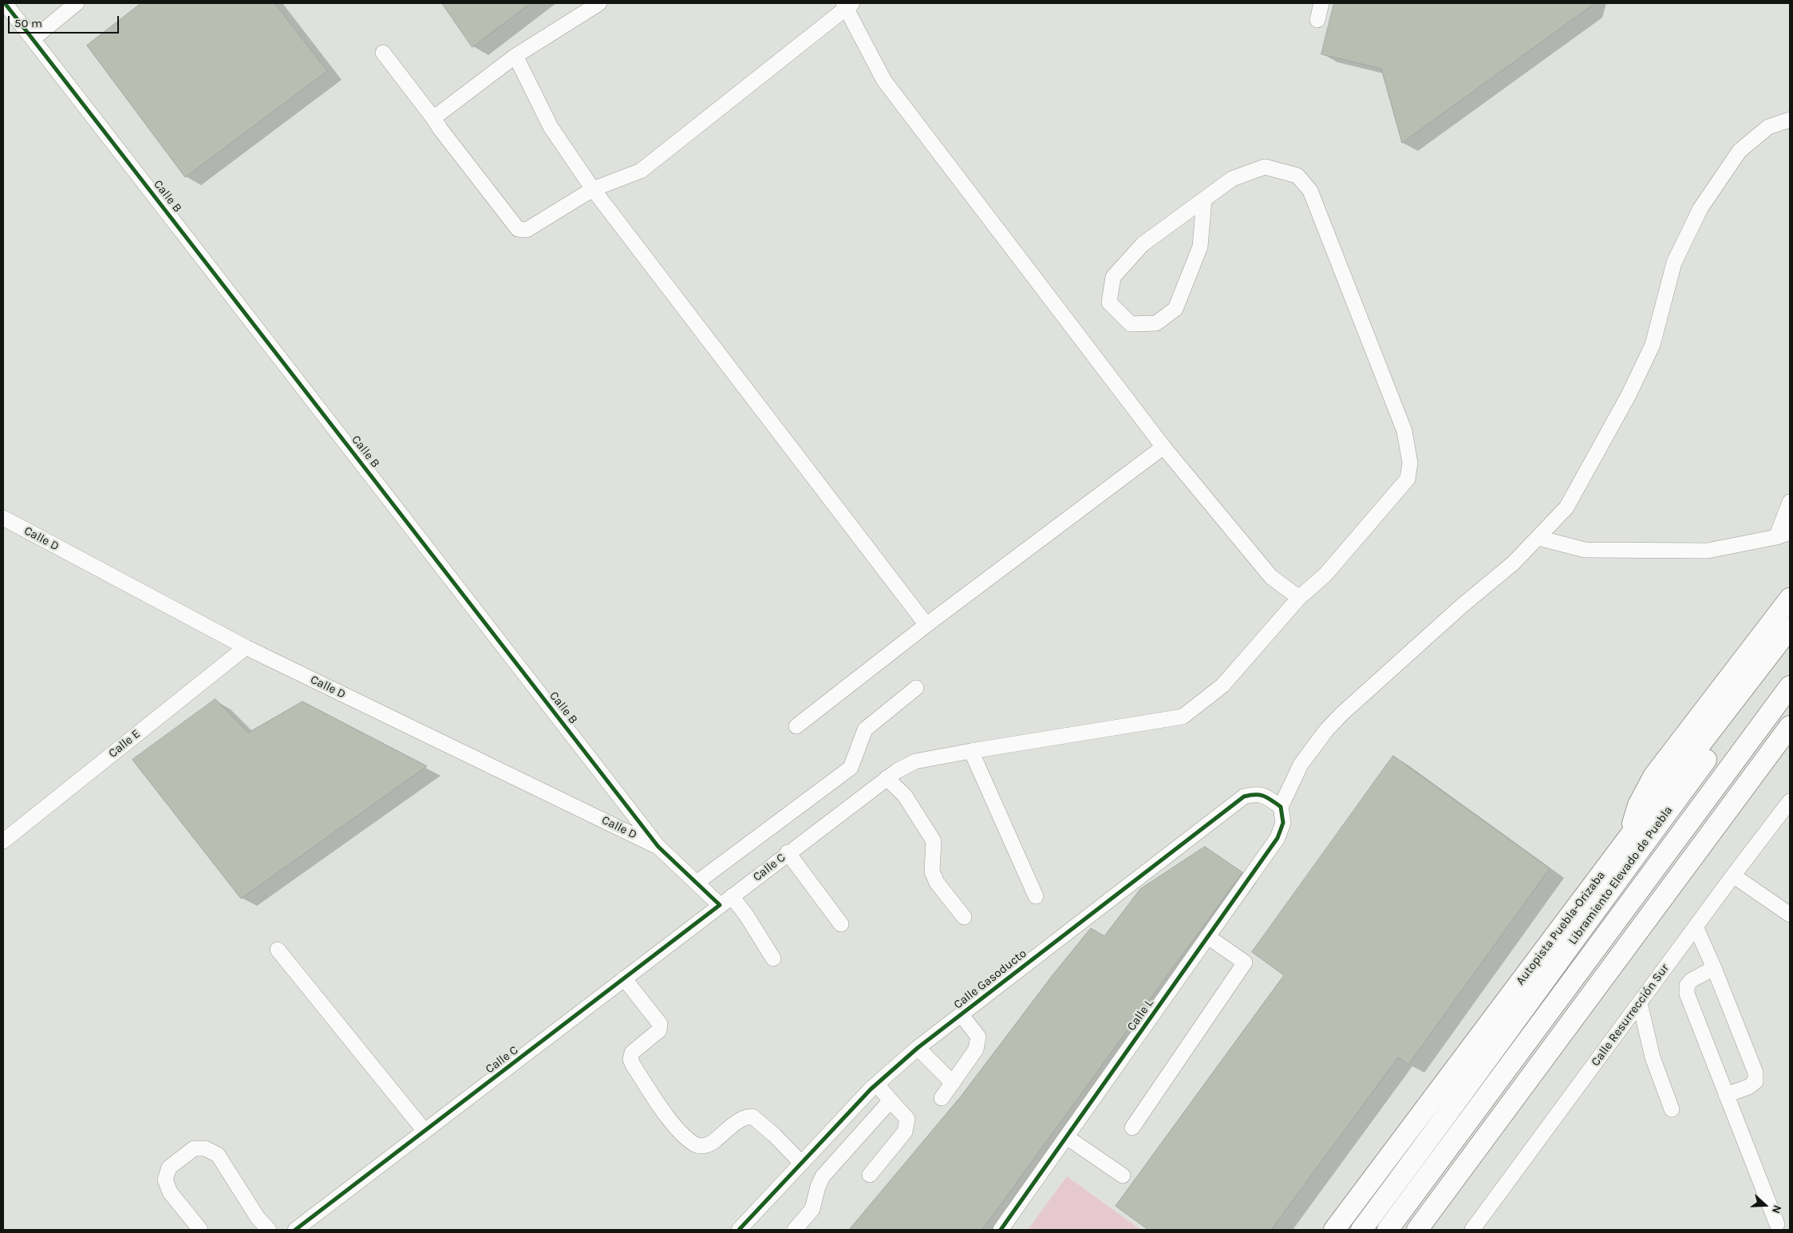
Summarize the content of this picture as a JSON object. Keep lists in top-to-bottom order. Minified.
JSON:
{"streets":{"highway":["Libramiento Elevado de Puebla","Autopista Puebla-Orizaba"],"street":["Calle B","Calle D","Calle E","Calle C","Calle Gasoducto","Calle L","Calle Resurrección Sur"]},"crossings":[["Calle B","Calle D"],["Calle B","Calle C"],["Calle D","Calle E"],["Calle Gasoducto","Calle L"]],"scale_bar":"50 m","north":"right"}
